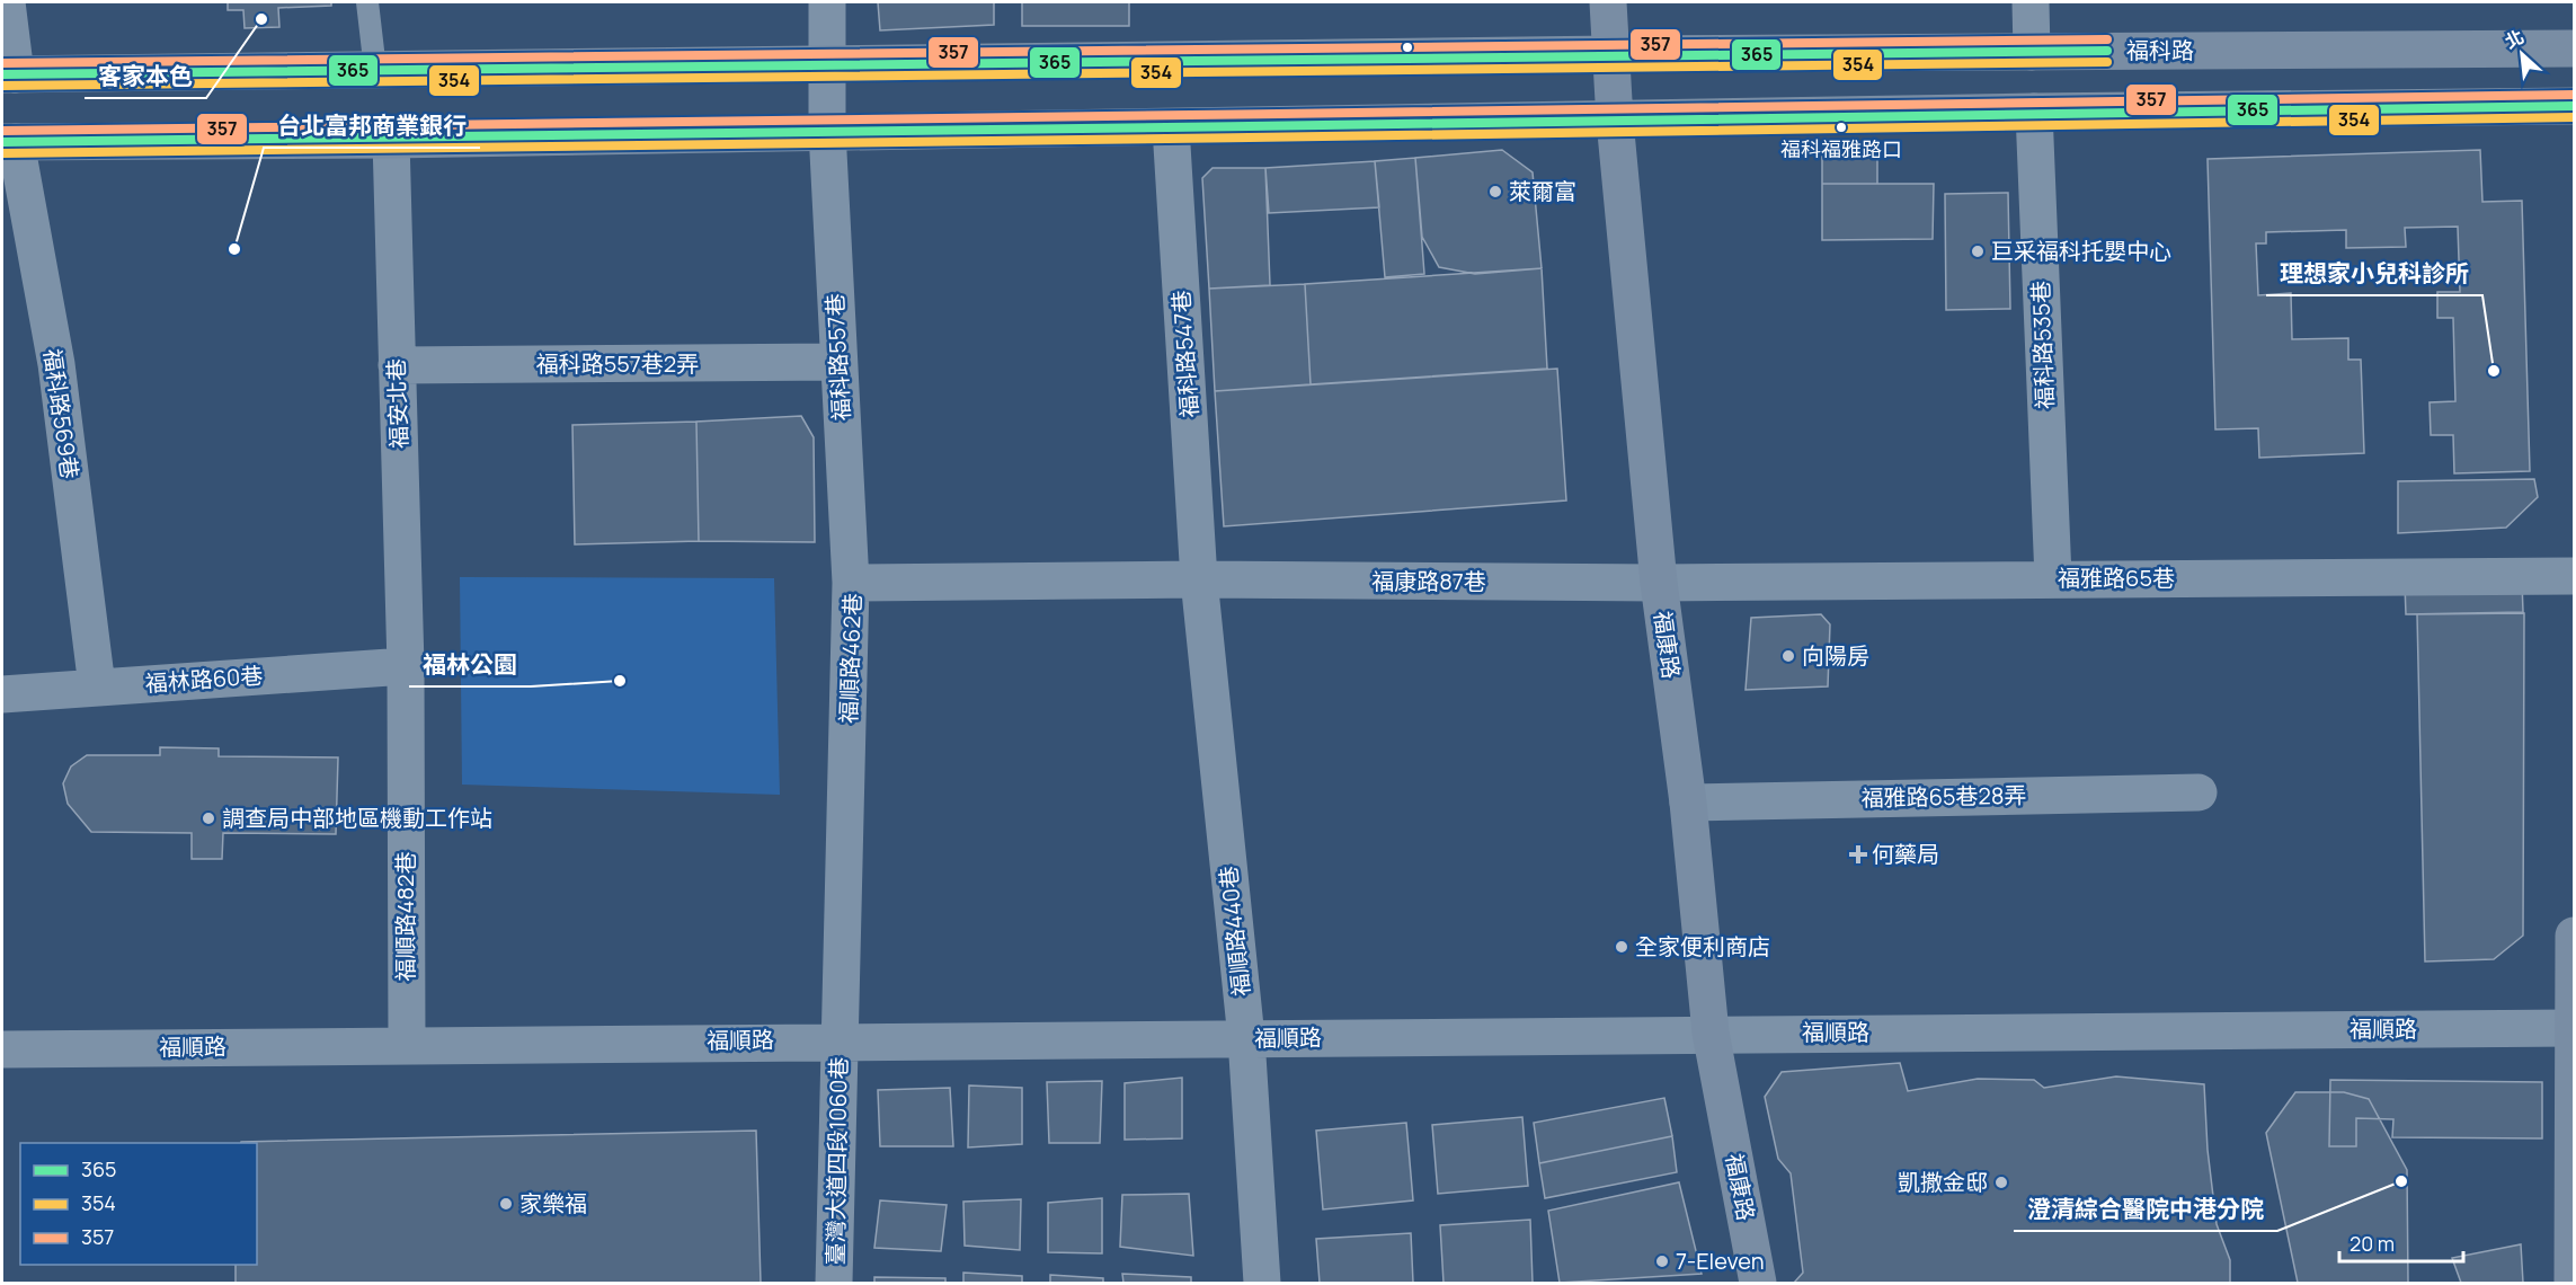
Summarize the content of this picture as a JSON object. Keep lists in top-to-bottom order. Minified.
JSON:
{"streets":{"street":["福科路","福科路535巷","福科路547巷","福科路557巷","福科路557巷2弄","福安北巷","福科路569巷","福雅路65巷","福康路87巷","福康路","福順路462巷","福林路60巷","福雅路65巷28弄","福順路482巷","福順路440巷","福順路","臺灣大道四段1060巷"]},"crossings":[["福科路","福科路557巷"],["福科路","福康路"],["福科路535巷","福雅路65巷"],["福科路547巷","福康路87巷"],["福科路547巷","福順路462巷"],["福科路547巷","福順路440巷"],["福科路557巷","福科路557巷2弄"],["福科路557巷","福順路462巷"],["福科路557巷2弄","福安北巷"],["福安北巷","福林路60巷"],["福安北巷","福順路482巷"],["福科路569巷","福林路60巷"],["福雅路65巷","福康路87巷"],["福雅路65巷","福康路"],["福康路87巷","福康路"],["福康路87巷","福順路462巷"],["福康路87巷","福順路440巷"],["福康路","福雅路65巷28弄"],["福康路","福順路"],["福順路462巷","福順路440巷"],["福順路462巷","福順路"],["福順路462巷","臺灣大道四段1060巷"],["福林路60巷","福順路482巷"],["福順路482巷","福順路"],["福順路440巷","福順路"],["福順路","臺灣大道四段1060巷"]],"places":{"other":["客家本色","福科福雅路口","萊爾富","台北富邦商業銀行","巨采福科托嬰中心","理想家小兒科診所","向陽房","福林公園","調查局中部地區機動工作站","全家便利商店","澄清綜合醫院中港分院","凱撒金邸","家樂福","7-Eleven"],"health":["何藥局"]},"lines":["transit line 357","transit line 365","transit line 354"],"legend":["365","354","357"],"scale_bar":"20 m","north":"top left"}
